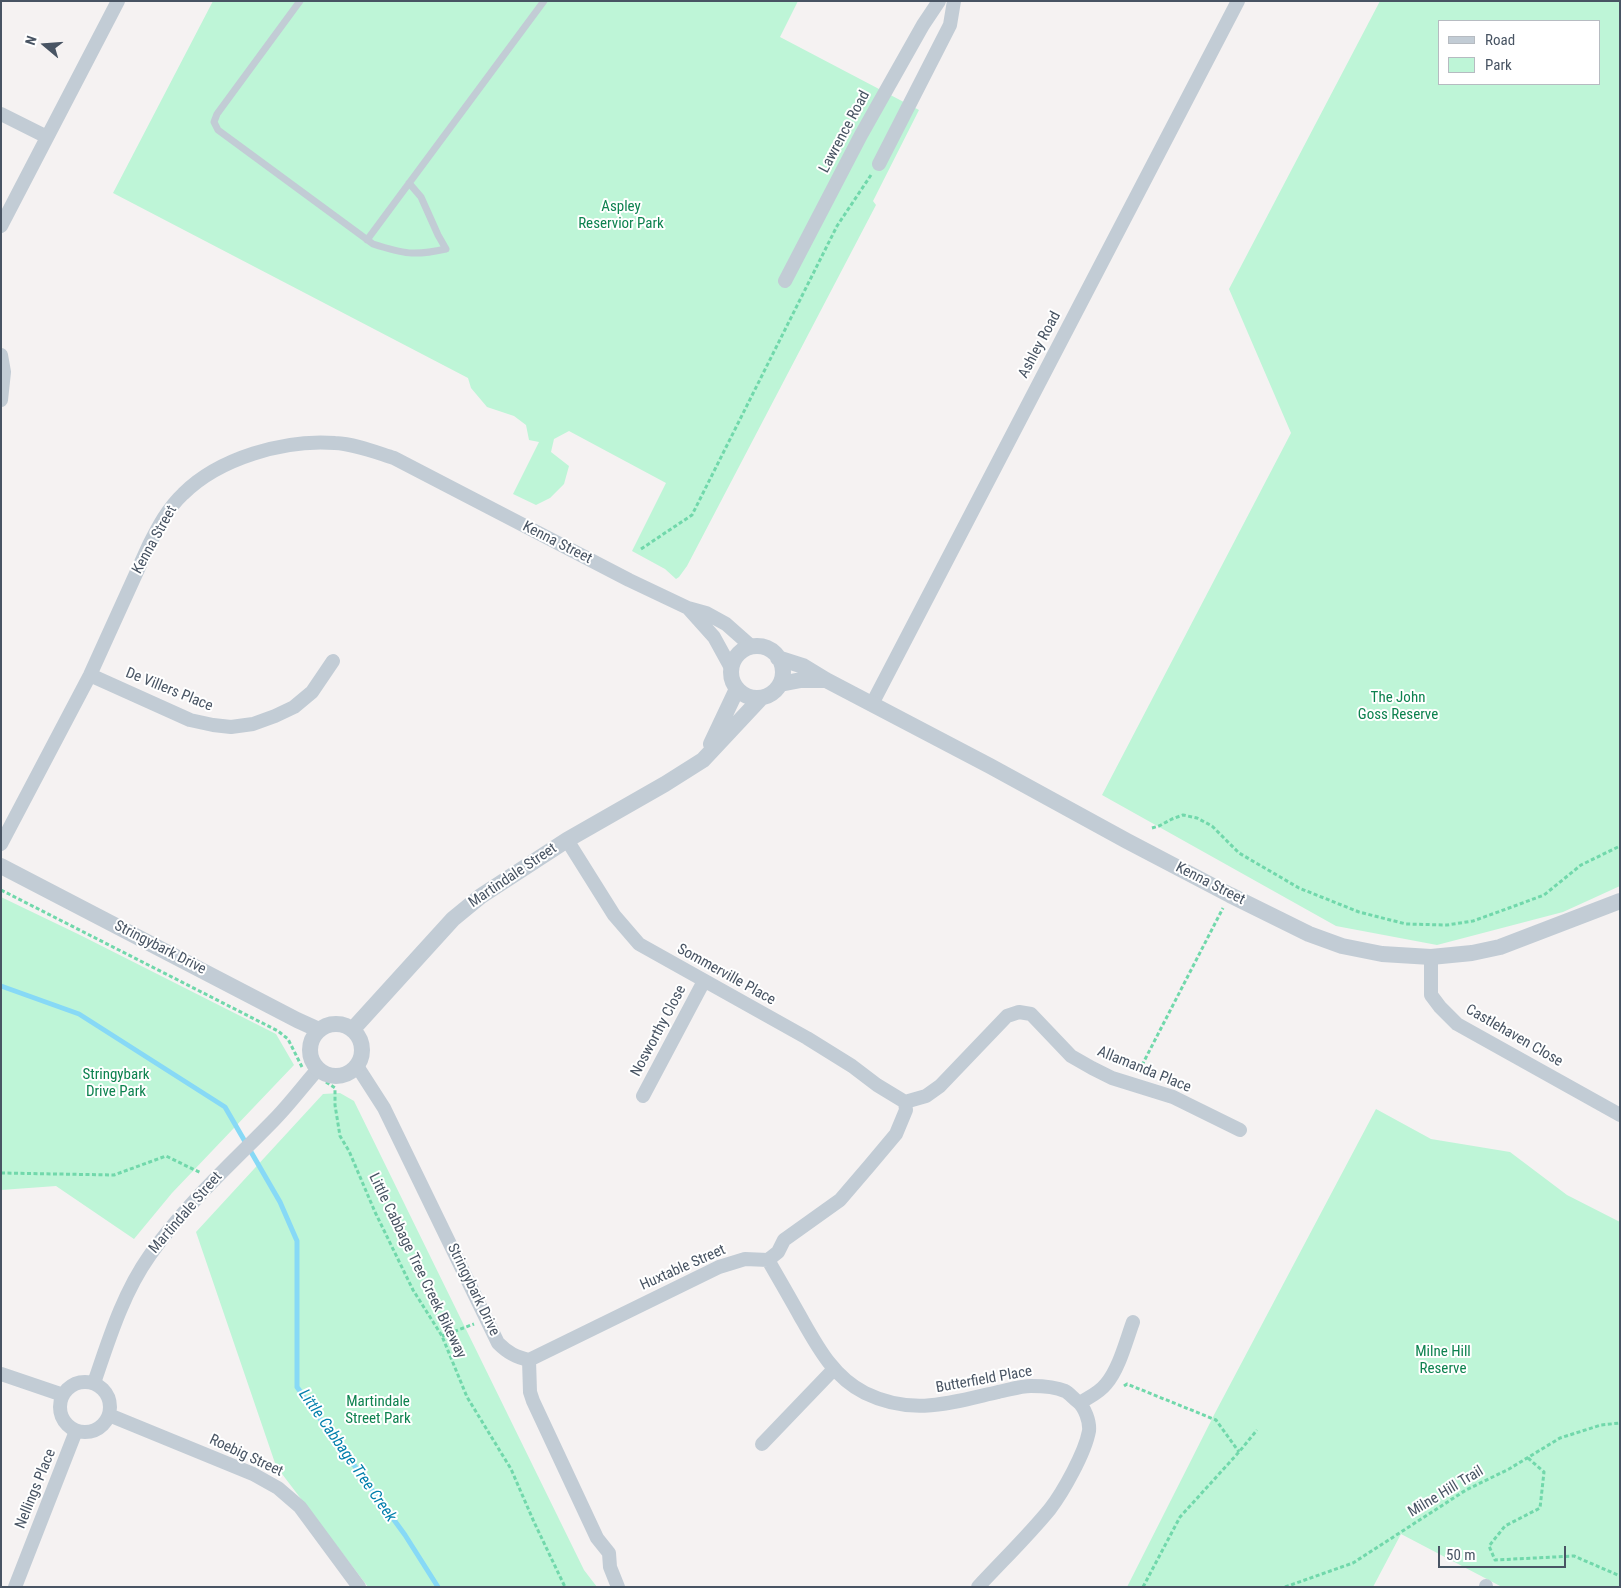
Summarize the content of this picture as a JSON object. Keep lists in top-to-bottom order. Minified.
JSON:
{"streets":{"street":["Lawrence Road","Ashley Road","Kenna Street","De Villers Place","Martindale Street","Stringybark Drive","Sommerville Place","Nosworthy Close","Castlehaven Close","Allamanda Place","Huxtable Street","Butterfield Place","Roebig Street","Nellings Place"],"path":["Little Cabbage Tree Creek Bikeway","Milne Hill Trail"]},"crossings":[["Ashley Road","Kenna Street"],["Kenna Street","De Villers Place"],["Kenna Street","Martindale Street"],["Kenna Street","Castlehaven Close"],["Martindale Street","Stringybark Drive"],["Martindale Street","Sommerville Place"],["Martindale Street","Little Cabbage Tree Creek Bikeway"],["Martindale Street","Roebig Street"],["Martindale Street","Nellings Place"],["Stringybark Drive","Little Cabbage Tree Creek Bikeway"],["Stringybark Drive","Huxtable Street"],["Sommerville Place","Nosworthy Close"],["Sommerville Place","Allamanda Place"],["Huxtable Street","Butterfield Place"],["Roebig Street","Nellings Place"]],"water":["Little Cabbage Tree Creek"],"parks":["Aspley Reservior Park","The John Goss Reserve","Stringybark Drive Park","Milne Hill Reserve","Martindale Street Park"],"legend":["Road","Park"],"scale_bar":"50 m","north":"left"}
